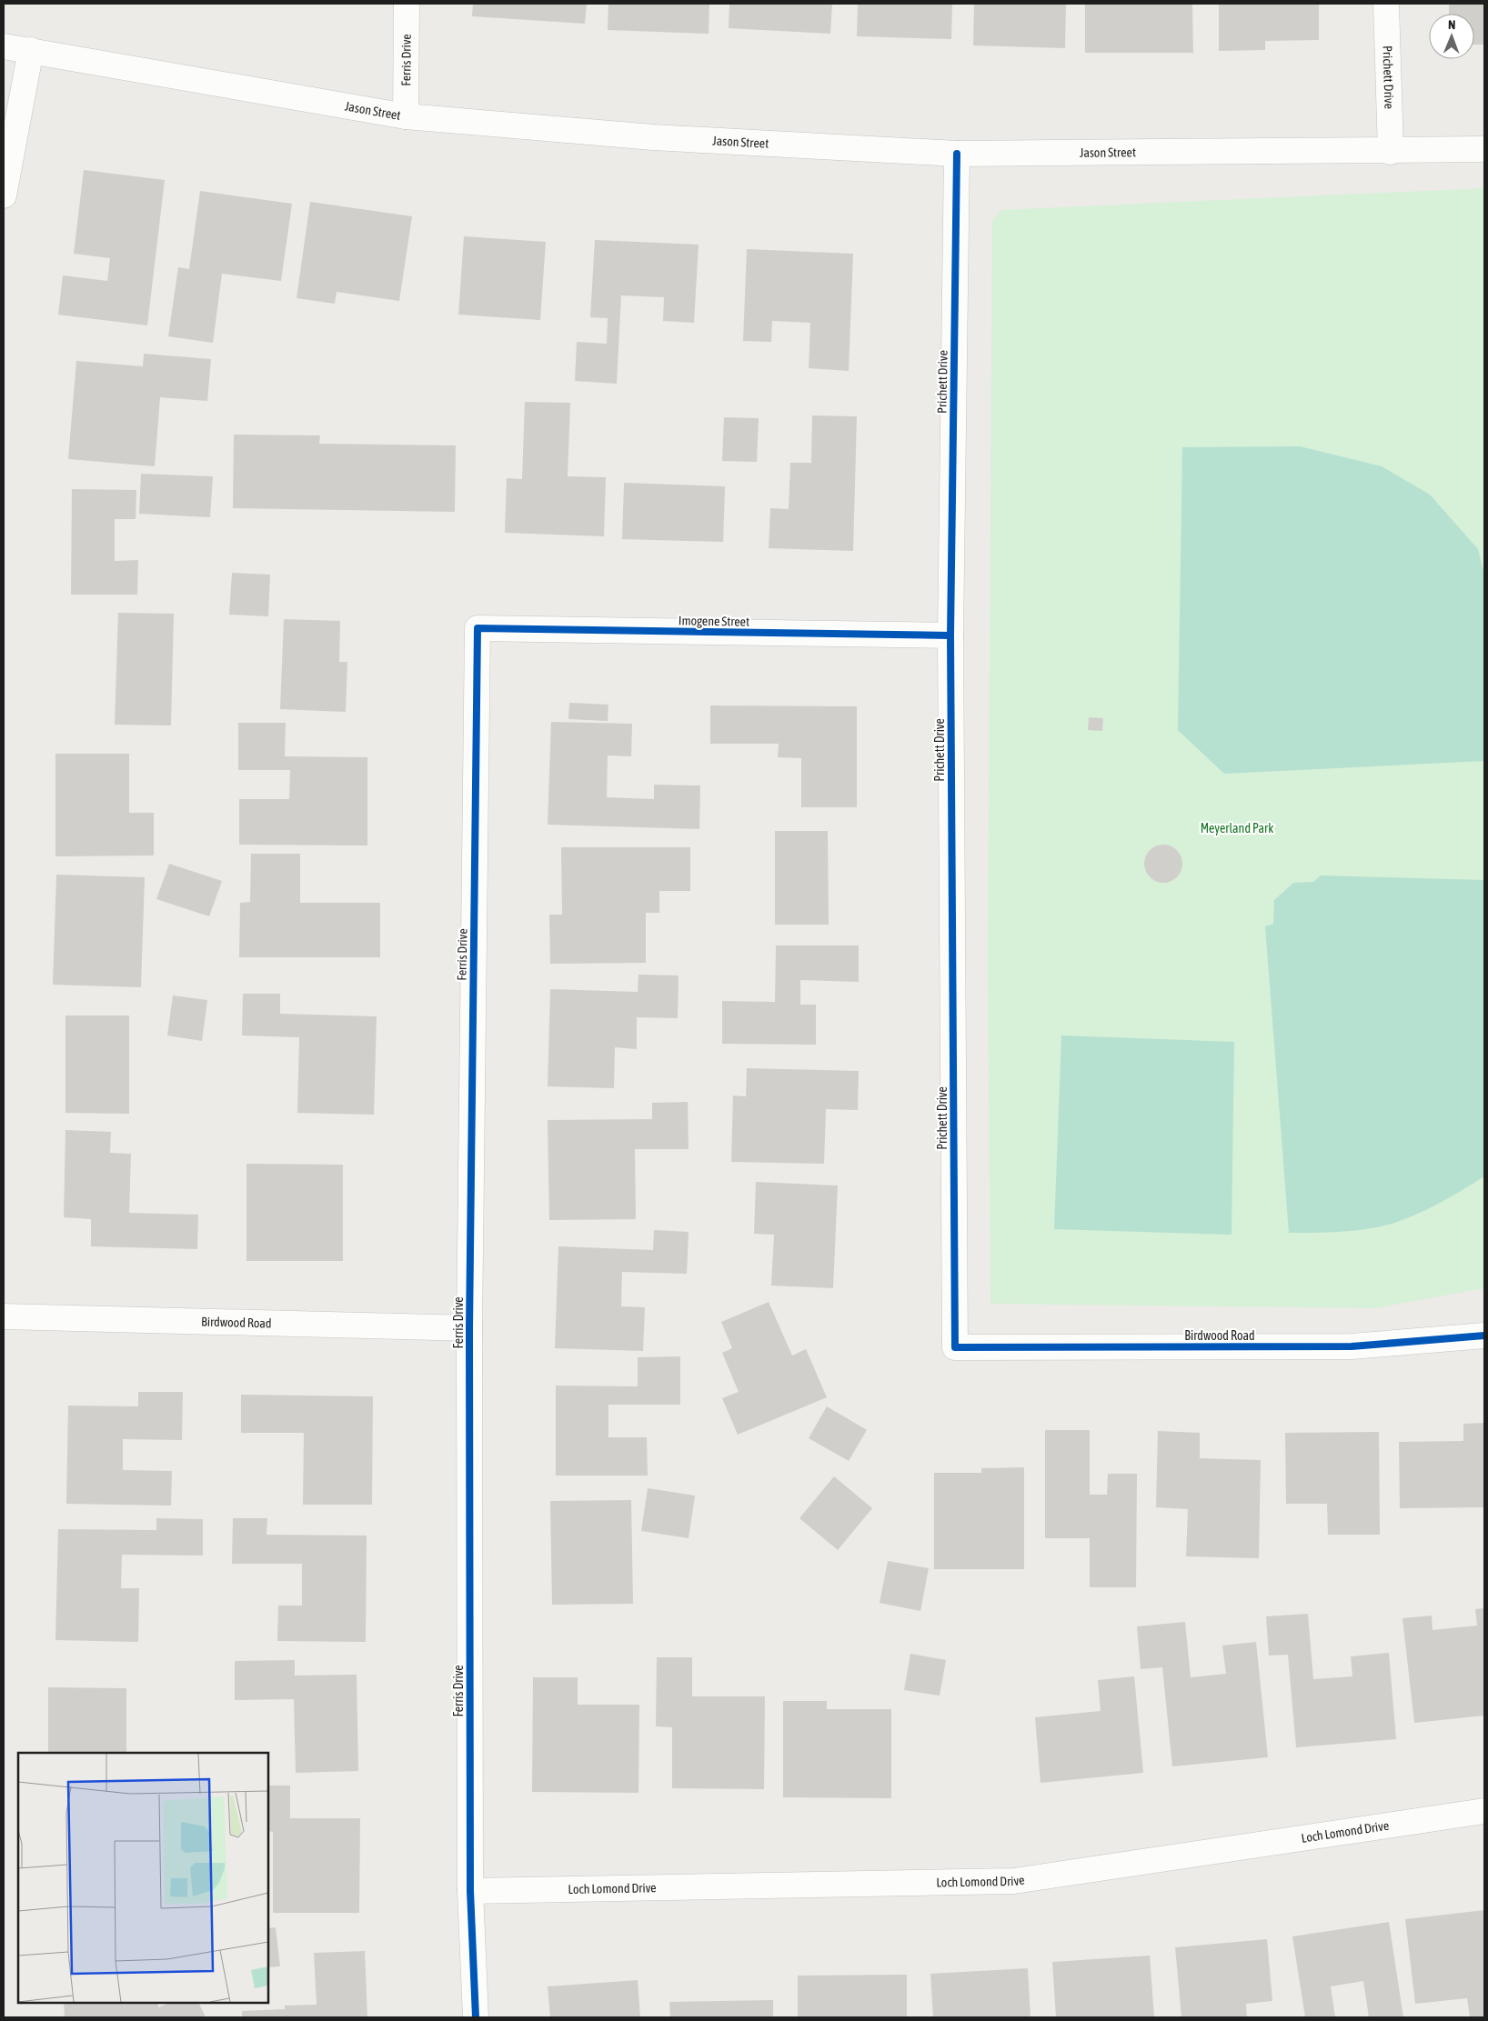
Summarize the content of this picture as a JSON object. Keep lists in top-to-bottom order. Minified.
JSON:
{"streets":{"street":["Ferris Drive","Prichett Drive","Jason Street","Imogene Street","Birdwood Road","Loch Lomond Drive"]},"crossings":[["Ferris Drive","Jason Street"],["Ferris Drive","Imogene Street"],["Ferris Drive","Birdwood Road"],["Ferris Drive","Loch Lomond Drive"],["Prichett Drive","Jason Street"],["Prichett Drive","Imogene Street"],["Prichett Drive","Birdwood Road"]],"parks":["Meyerland Park"],"north":"top"}
